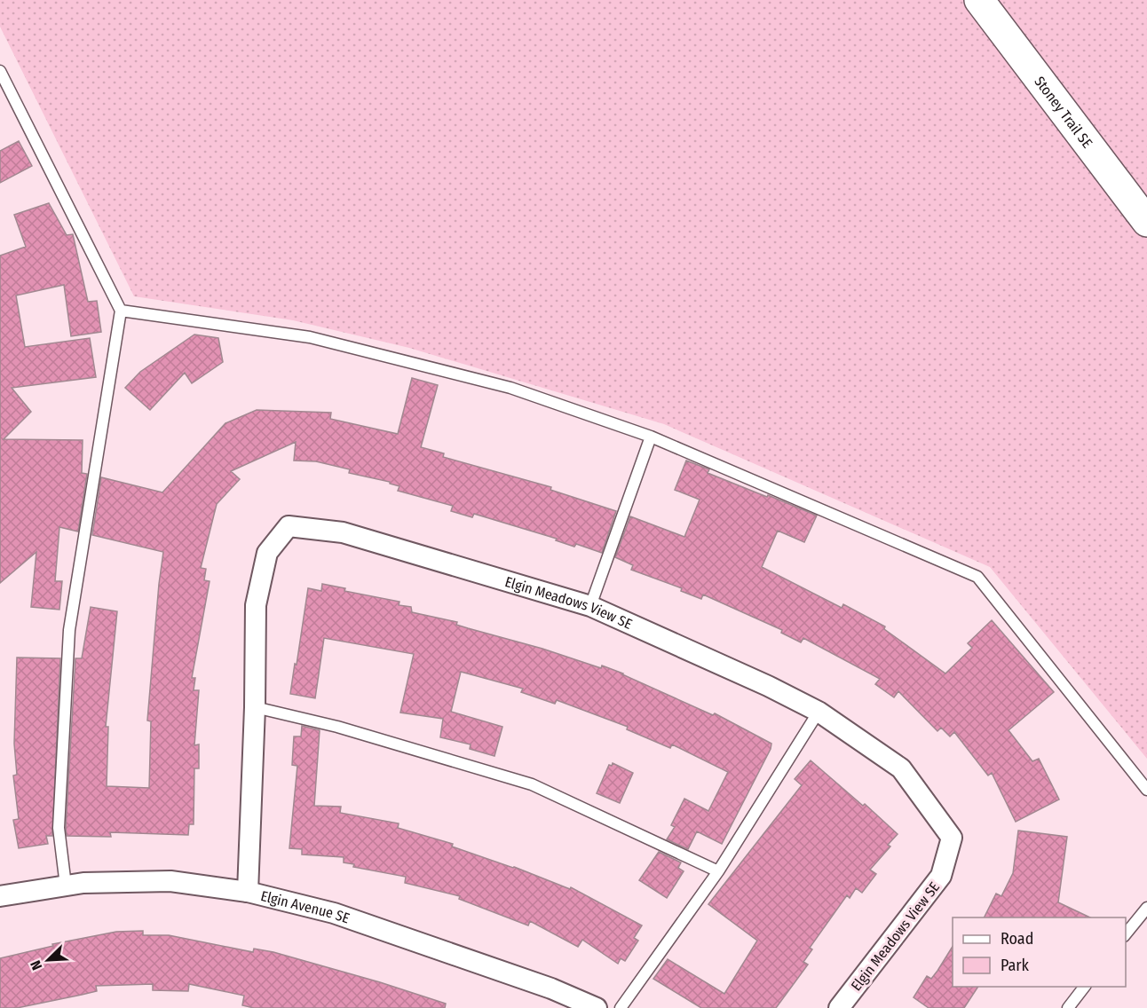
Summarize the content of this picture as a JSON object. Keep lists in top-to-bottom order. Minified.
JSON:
{"streets":{"highway":["Stoney Trail SE"],"street":["Elgin Meadows View SE","Elgin Avenue SE"]},"crossings":[["Elgin Meadows View SE","Elgin Avenue SE"]],"legend":["Road","Park"],"north":"bottom left"}
